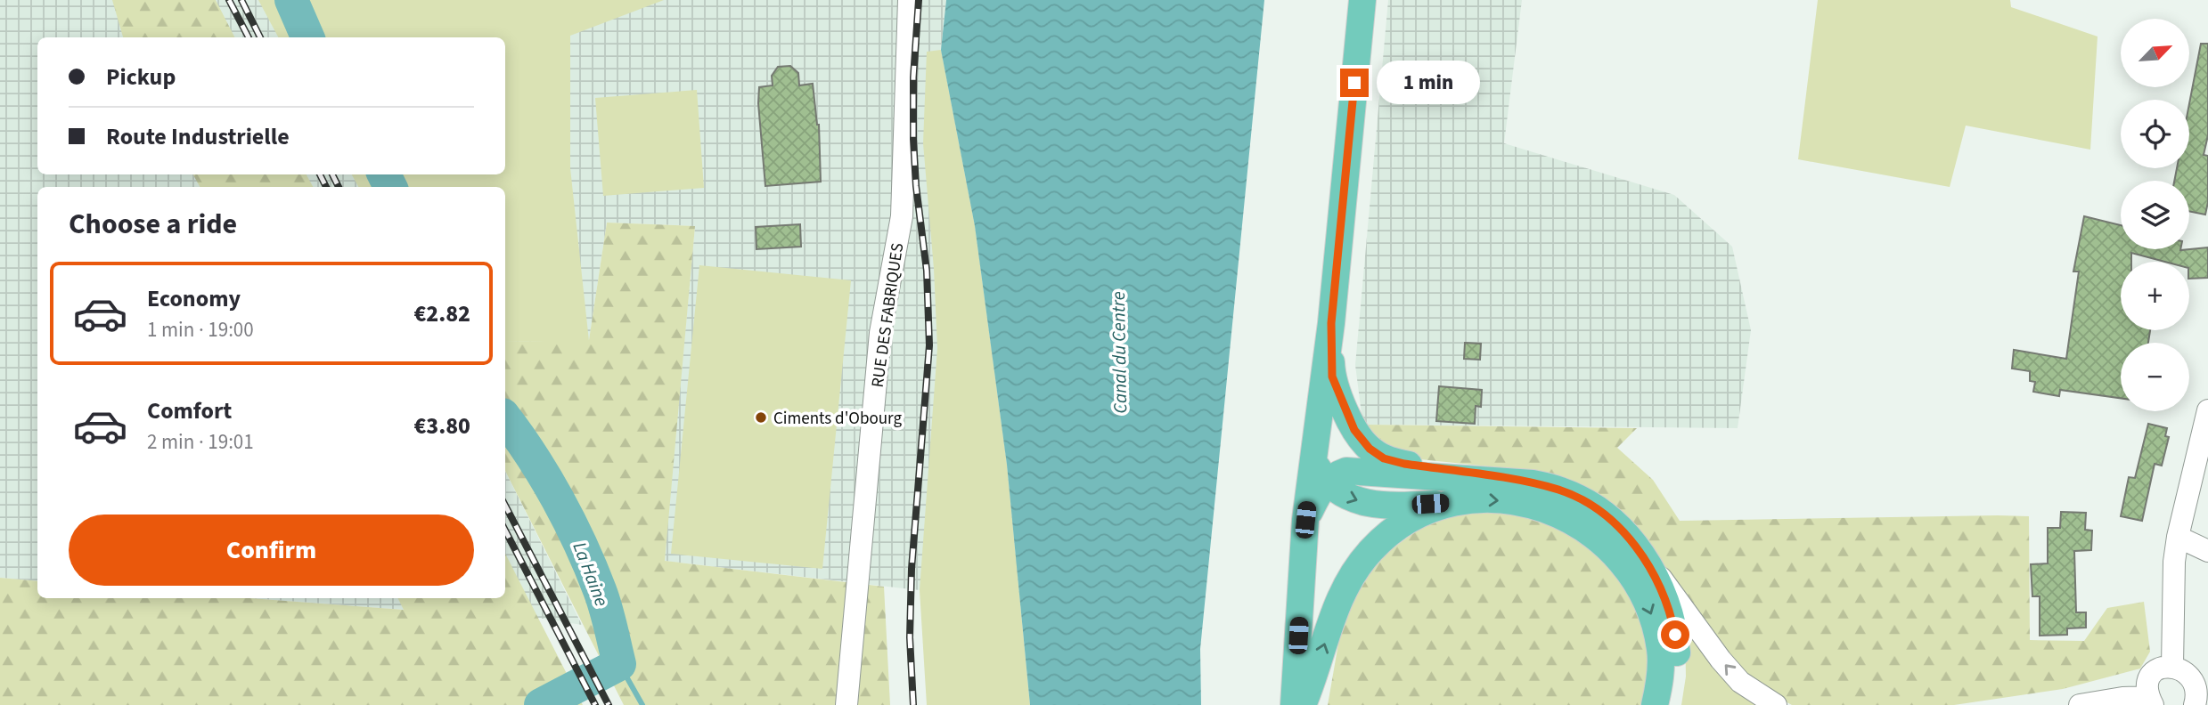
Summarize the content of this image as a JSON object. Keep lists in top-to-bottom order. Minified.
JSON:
{"streets":{"street":["RUE DES FABRIQUES"]},"water":["Canal du Centre","La Haine"],"places":["Ciments d'Obourg"],"north":"top right","page":{"map_buttons":["+","−"],"banner":["Pickup","Route Industrielle"],"bubble":"1 min","heading":"Choose a ride","list":[{"name":"Economy","note":"1 min · 19:00","value":"€2.82"},{"name":"Comfort","note":"2 min · 19:01","value":"€3.80"}],"buttons":"Confirm"}}
